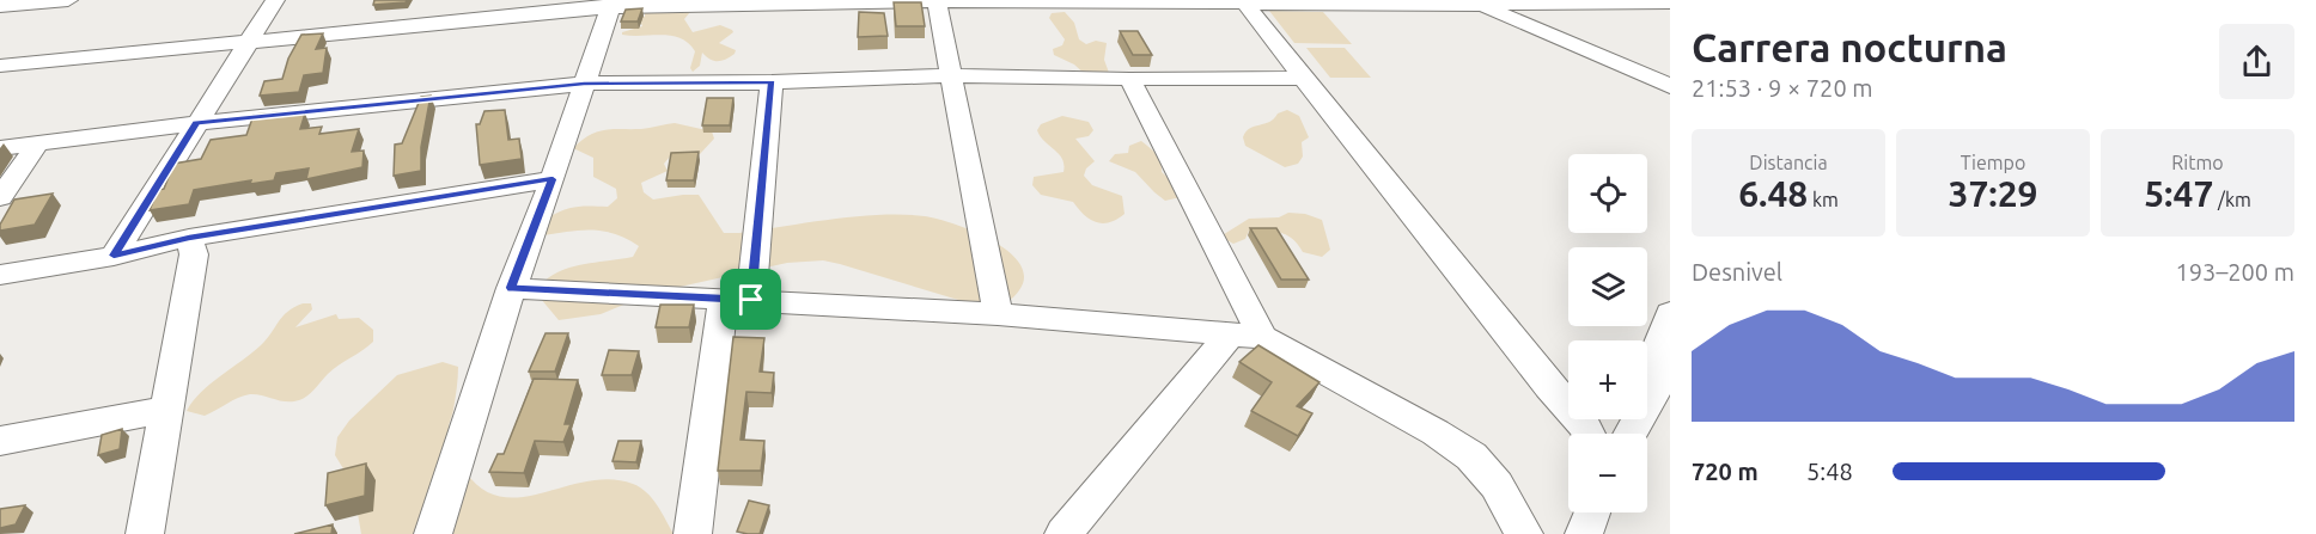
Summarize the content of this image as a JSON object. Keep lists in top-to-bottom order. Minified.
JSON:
{"page":{"heading":["Carrera nocturna","21:53 · 9 × 720 m"],"stats":[["Distancia","6.48 km"],["Tiempo","37:29"],["Ritmo","5:47 /km"]],"map_buttons":["+","−"],"chart":["Desnivel","193–200 m"],"list":[{"name":"720 m","note":"5:48"}]}}
